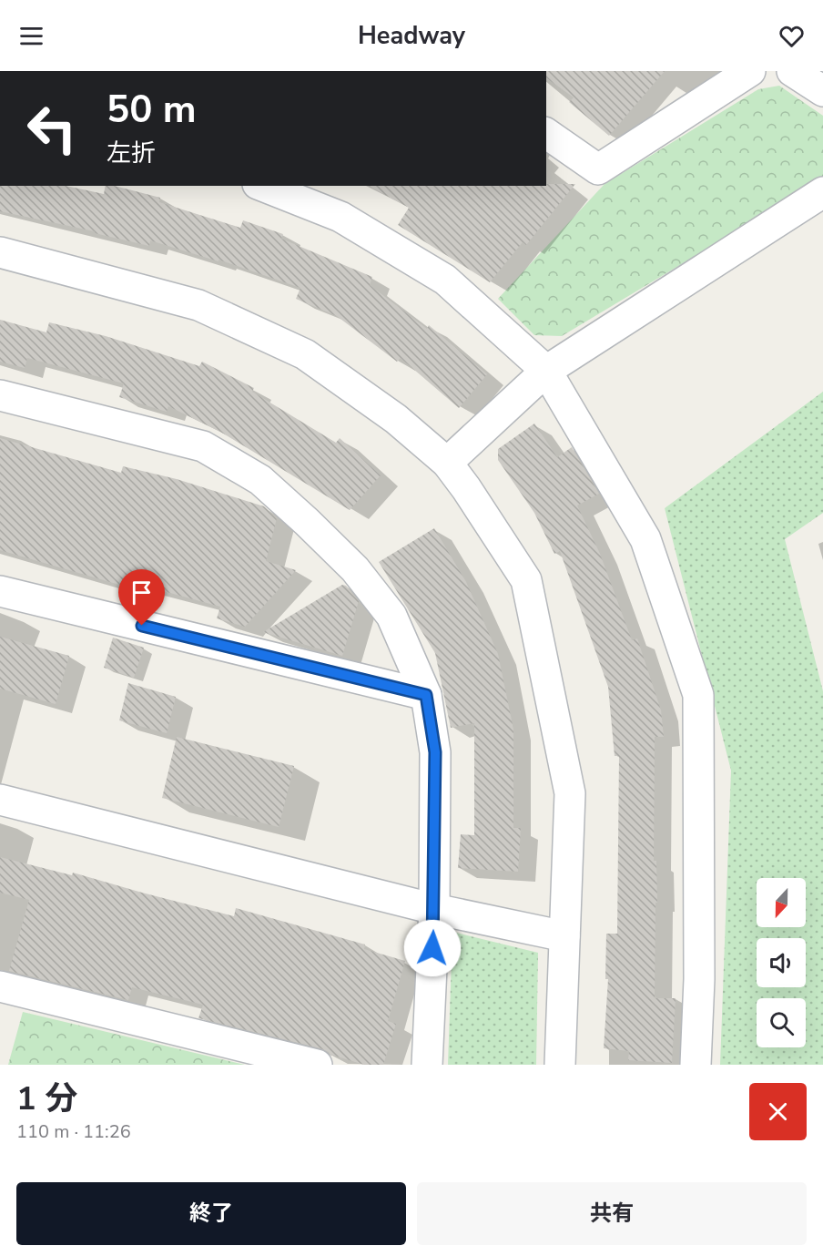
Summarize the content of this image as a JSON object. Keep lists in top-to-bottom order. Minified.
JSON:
{"north":"bottom","page":{"header":"Headway","turn":["50 m","左折"],"heading":["1 分","110 m · 11:26"],"buttons":["終了","共有"]}}
